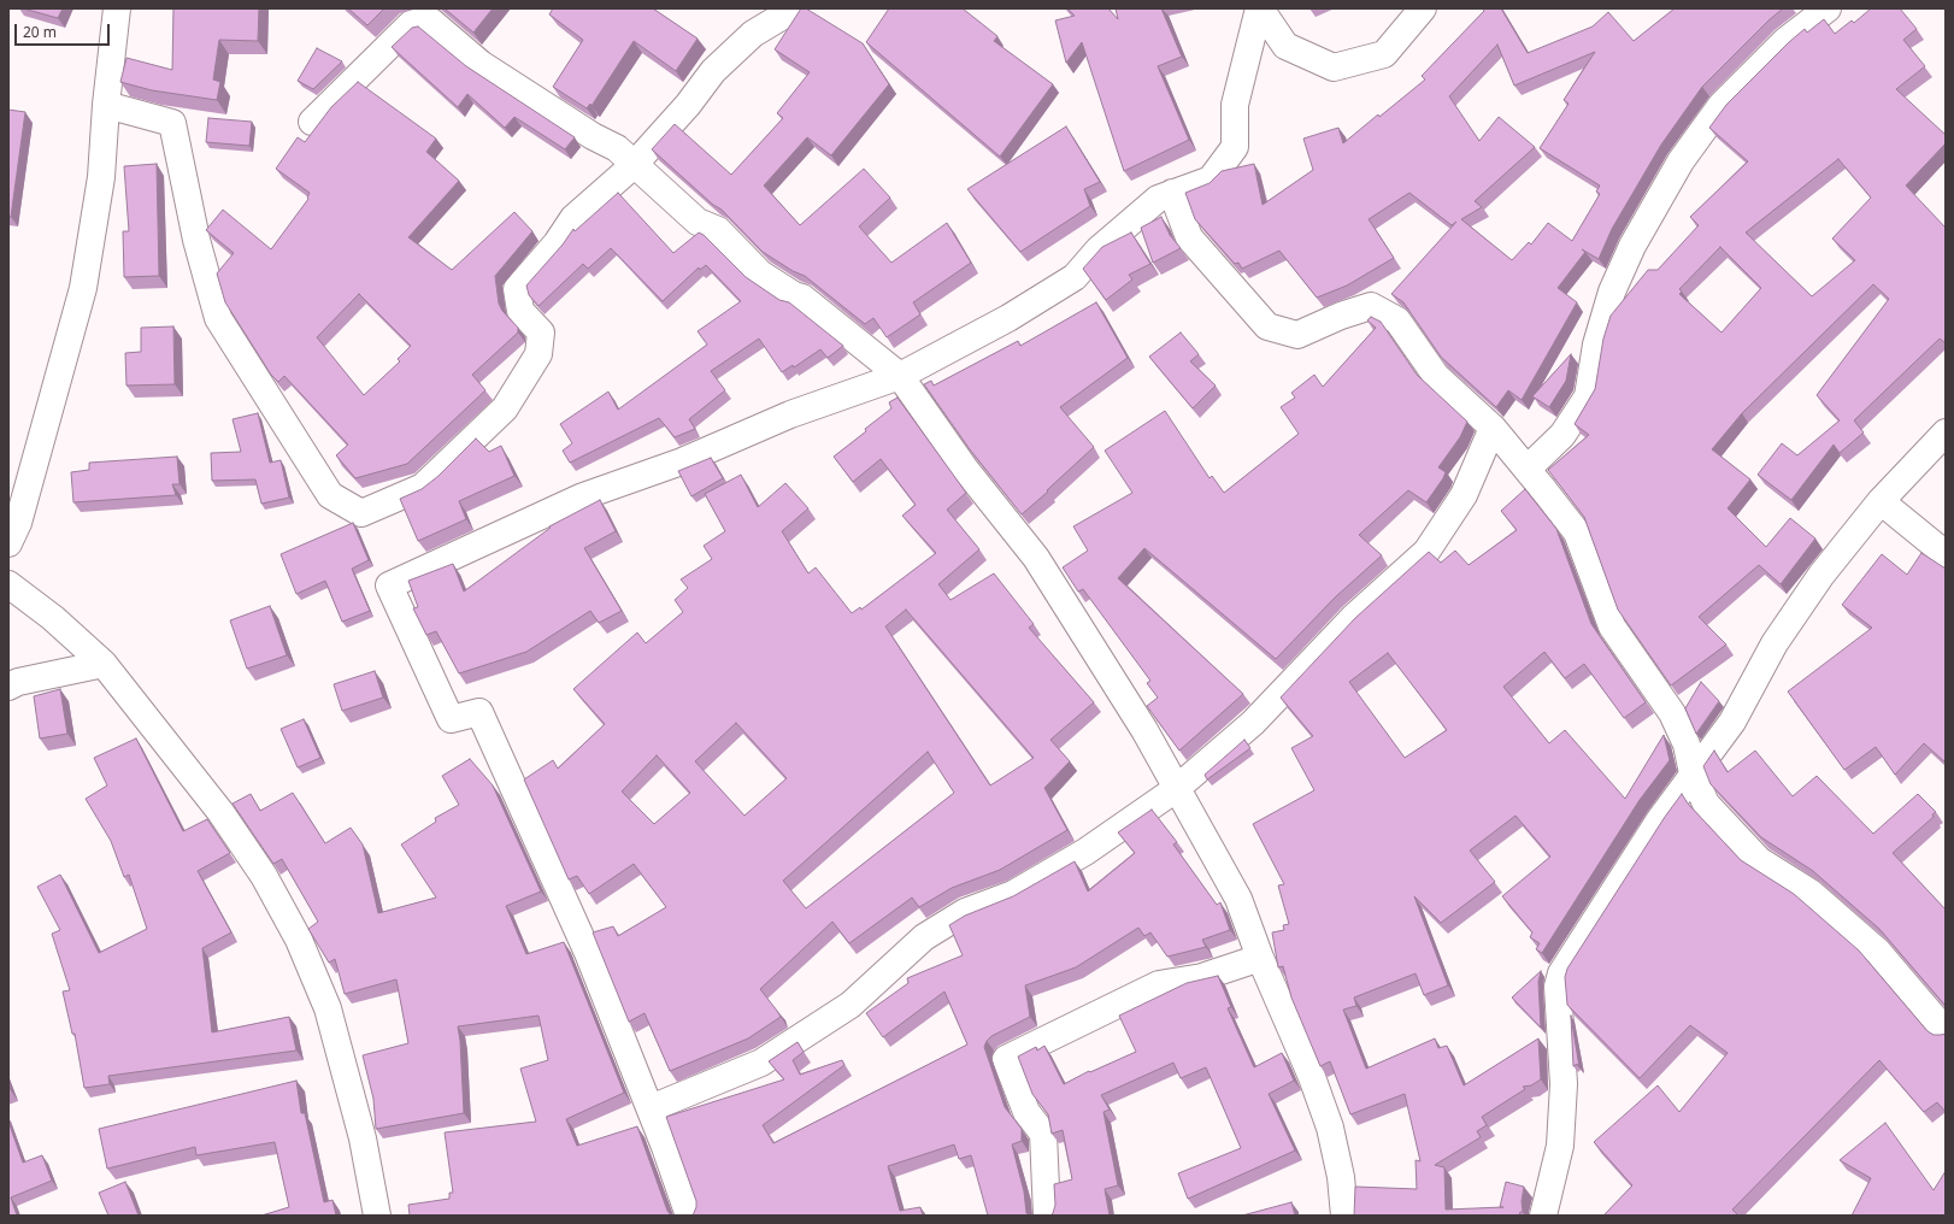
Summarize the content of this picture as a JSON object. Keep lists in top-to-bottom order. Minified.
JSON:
{"scale_bar":"20 m"}
